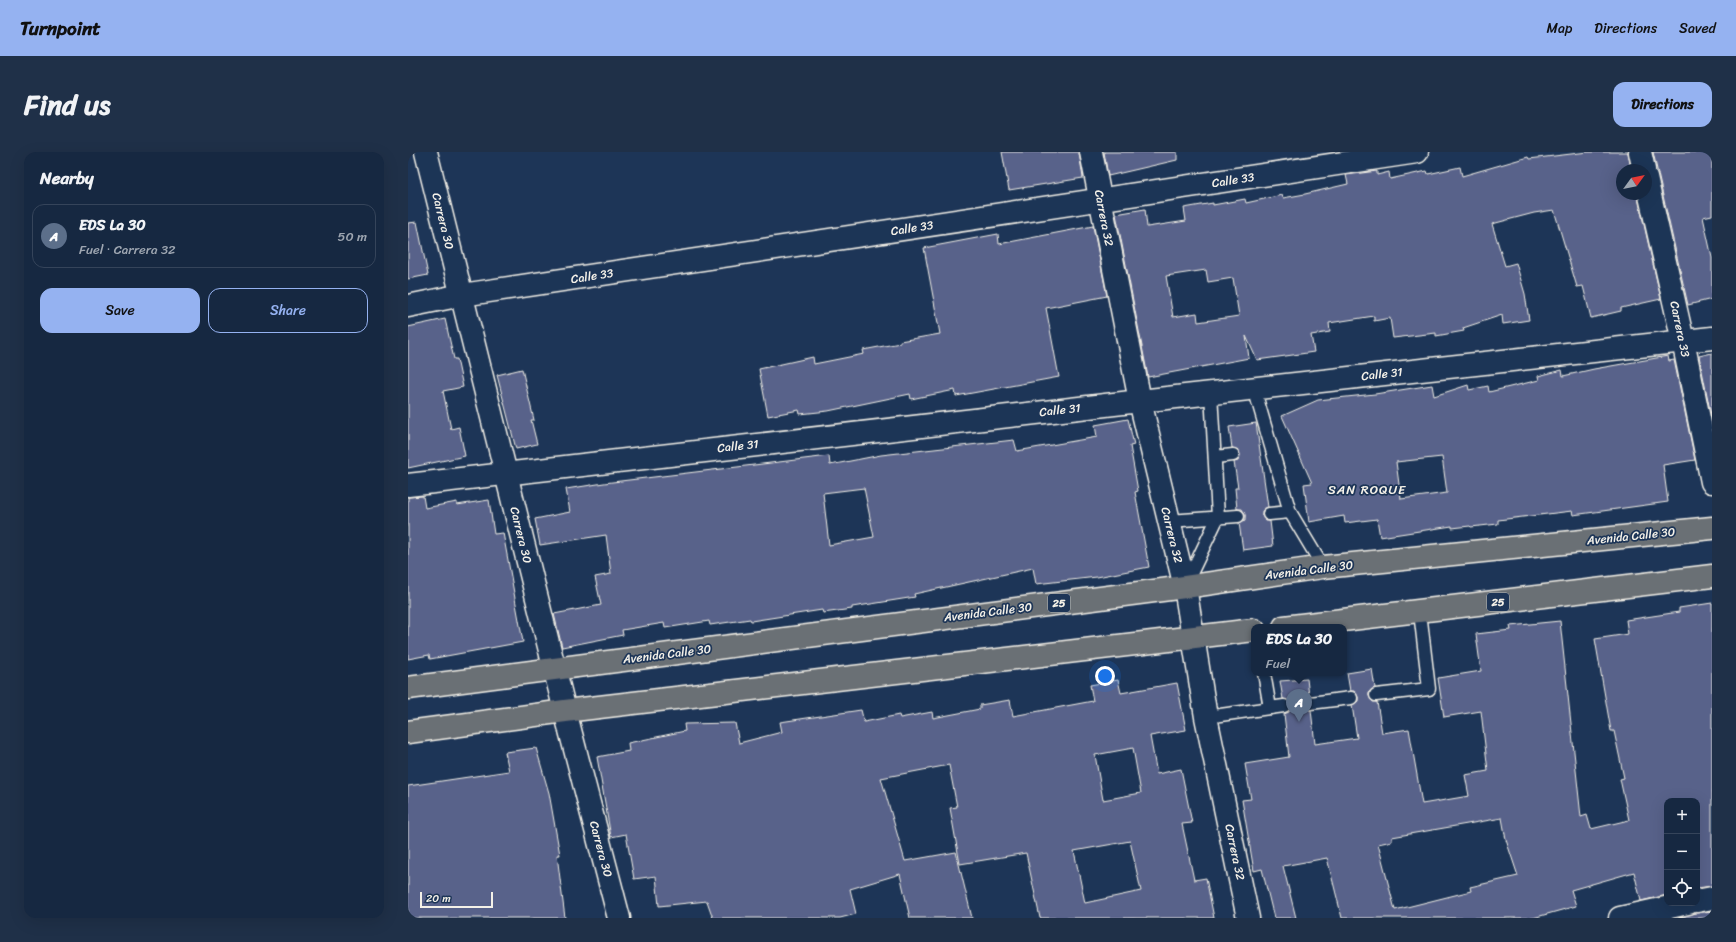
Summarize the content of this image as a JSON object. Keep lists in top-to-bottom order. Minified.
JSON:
{"streets":{"highway":["Avenida Calle 30","25"],"street":["Calle 33","Carrera 32","Carrera 30","Carrera 33","Calle 31"]},"crossings":[["Calle 33","Carrera 32"],["Calle 33","Carrera 30"],["Carrera 32","Calle 31"],["Carrera 32","Avenida Calle 30"],["Carrera 30","Calle 31"],["Carrera 30","Avenida Calle 30"],["Carrera 33","Calle 31"]],"districts":["SAN ROQUE"],"scale_bar":"20 m","north":"top right","page":{"header":"Turnpoint","nav":["Map","Directions","Saved"],"title":"Find us","buttons":["Directions",["Save","Share"]],"heading":"Nearby","list":[{"mark":"A","name":"EDS La 30","note":"Fuel · Carrera 32","value":"50 m"}],"popup":["EDS La 30","Fuel"],"pins":"A","map_buttons":["+","−"],"scale":"20 m"}}
